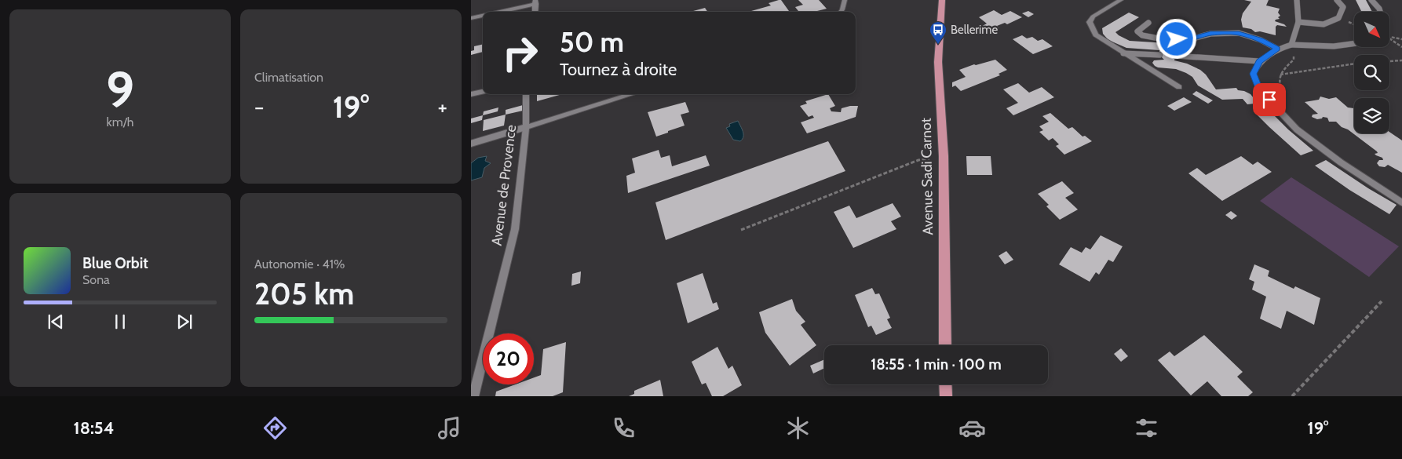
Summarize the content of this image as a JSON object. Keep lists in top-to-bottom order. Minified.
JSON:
{"streets":{"main road":["Avenue Sadi Carnot"],"street":["Avenue de Provence"]},"places":{"bus stop":["Bellerime"]},"north":"bottom right","page":{"tile":[["9","km/h"],"Climatisation",["Autonomie · 41%","205 km"]],"turn":["50 m","Tournez à droite"],"heat":["−","19°","+"],"song":["Blue Orbit","Sona"],"limit":"20","trip":"18:55 · 1 min · 100 m","tabs":["18:54","19°"]}}
